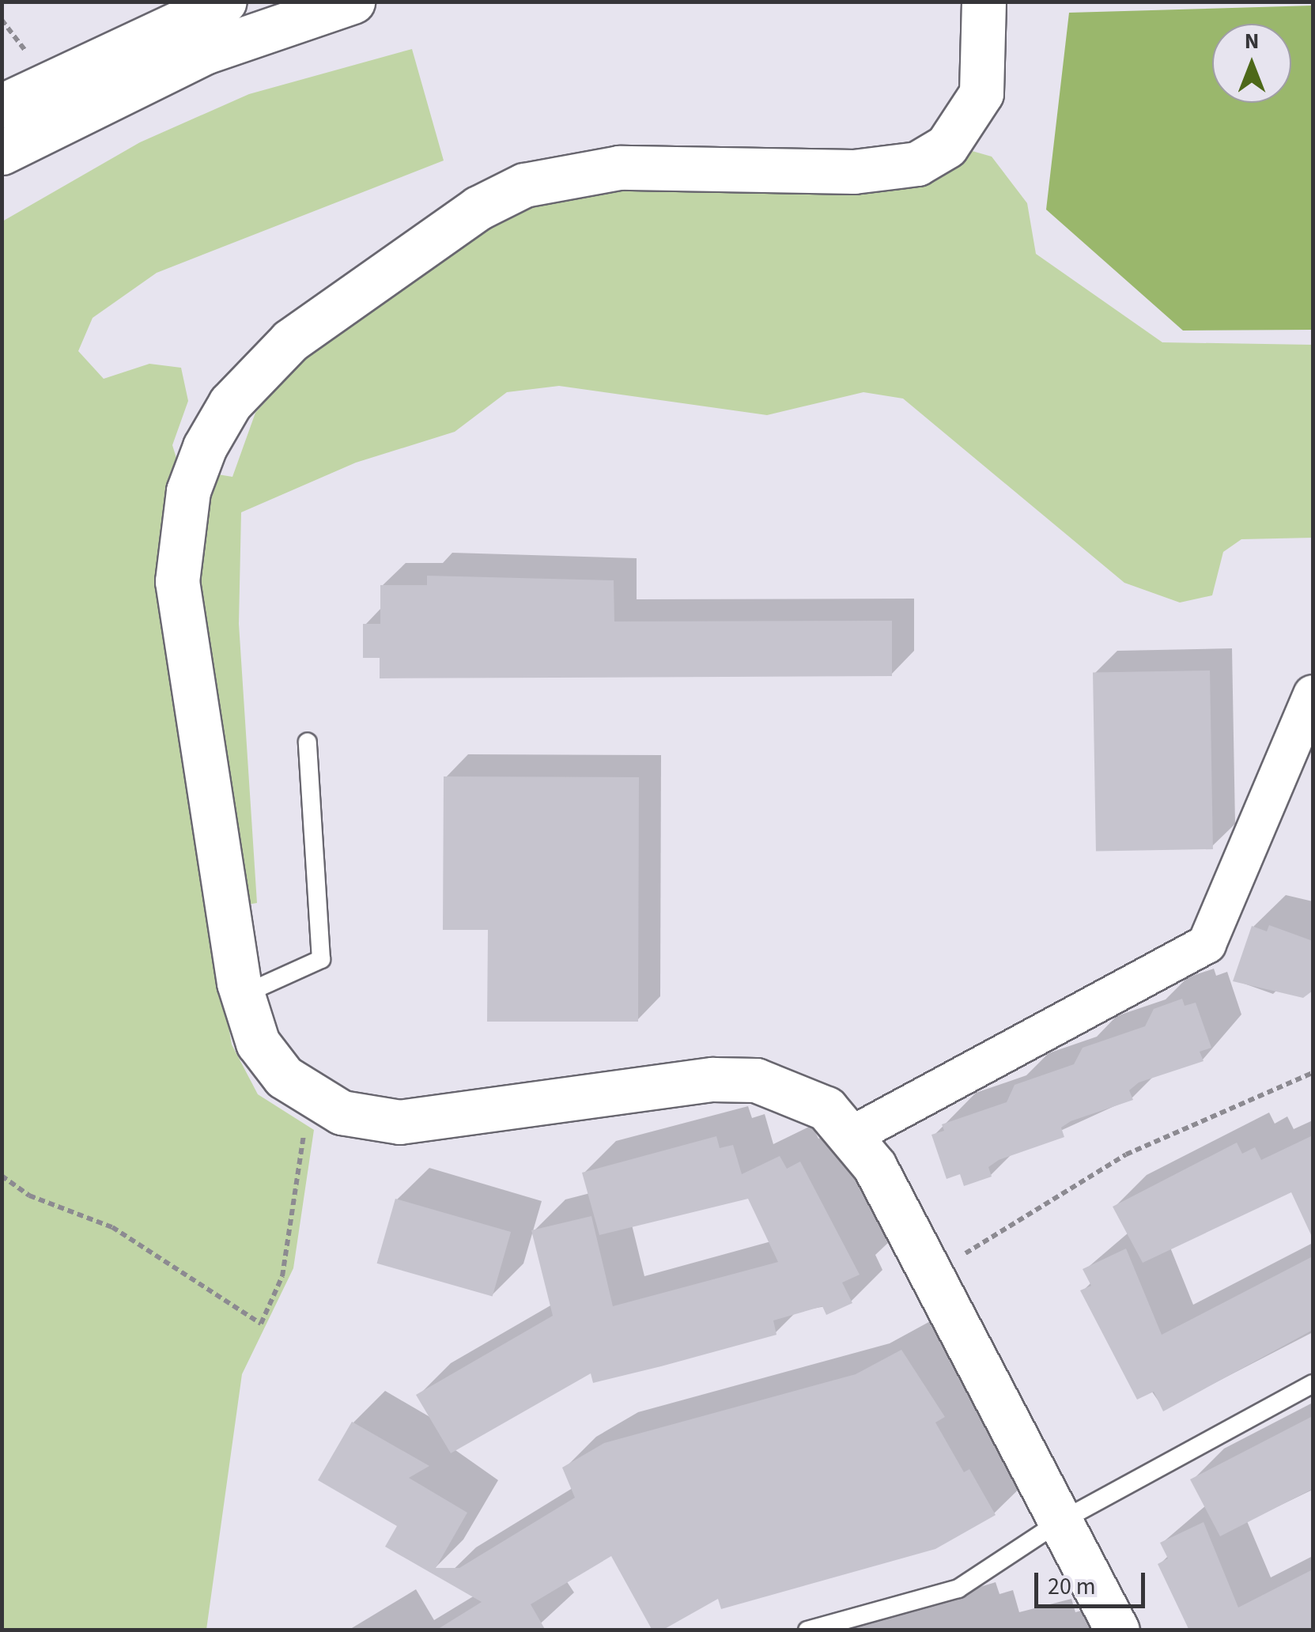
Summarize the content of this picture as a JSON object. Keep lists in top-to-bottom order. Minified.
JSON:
{"scale_bar":"20 m","north":"top"}
